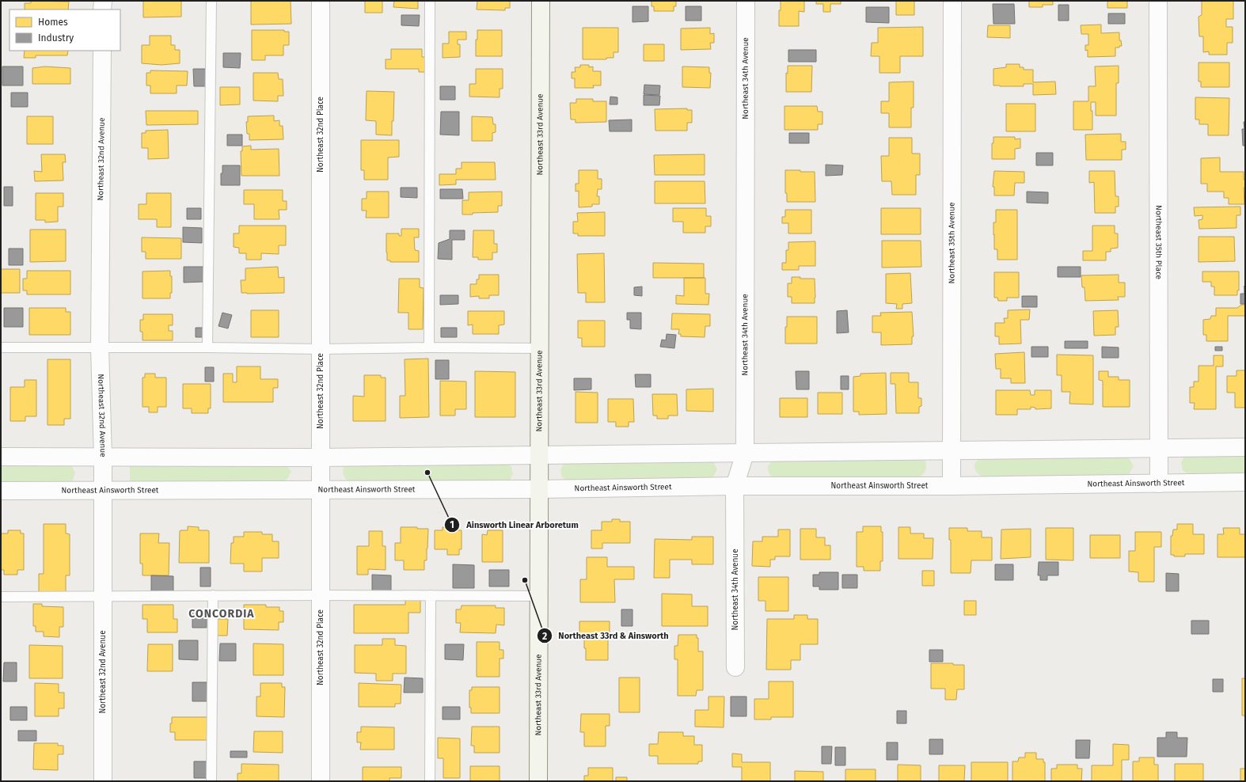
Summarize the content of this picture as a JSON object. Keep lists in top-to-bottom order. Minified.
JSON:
{"streets":{"main road":["Northeast 33rd Avenue"],"street":["Northeast 34th Avenue","Northeast 32nd Place","Northeast 32nd Avenue","Northeast 35th Place","Northeast 35th Avenue","Northeast Ainsworth Street"]},"crossings":[["Northeast 34th Avenue","Northeast Ainsworth Street"],["Northeast 32nd Place","Northeast Ainsworth Street"],["Northeast 33rd Avenue","Northeast Ainsworth Street"],["Northeast 32nd Avenue","Northeast Ainsworth Street"],["Northeast 35th Place","Northeast Ainsworth Street"],["Northeast 35th Avenue","Northeast Ainsworth Street"]],"districts":["CONCORDIA"],"places":["Ainsworth Linear Arboretum","Northeast 33rd & Ainsworth"],"legend":["Homes","Industry"]}
